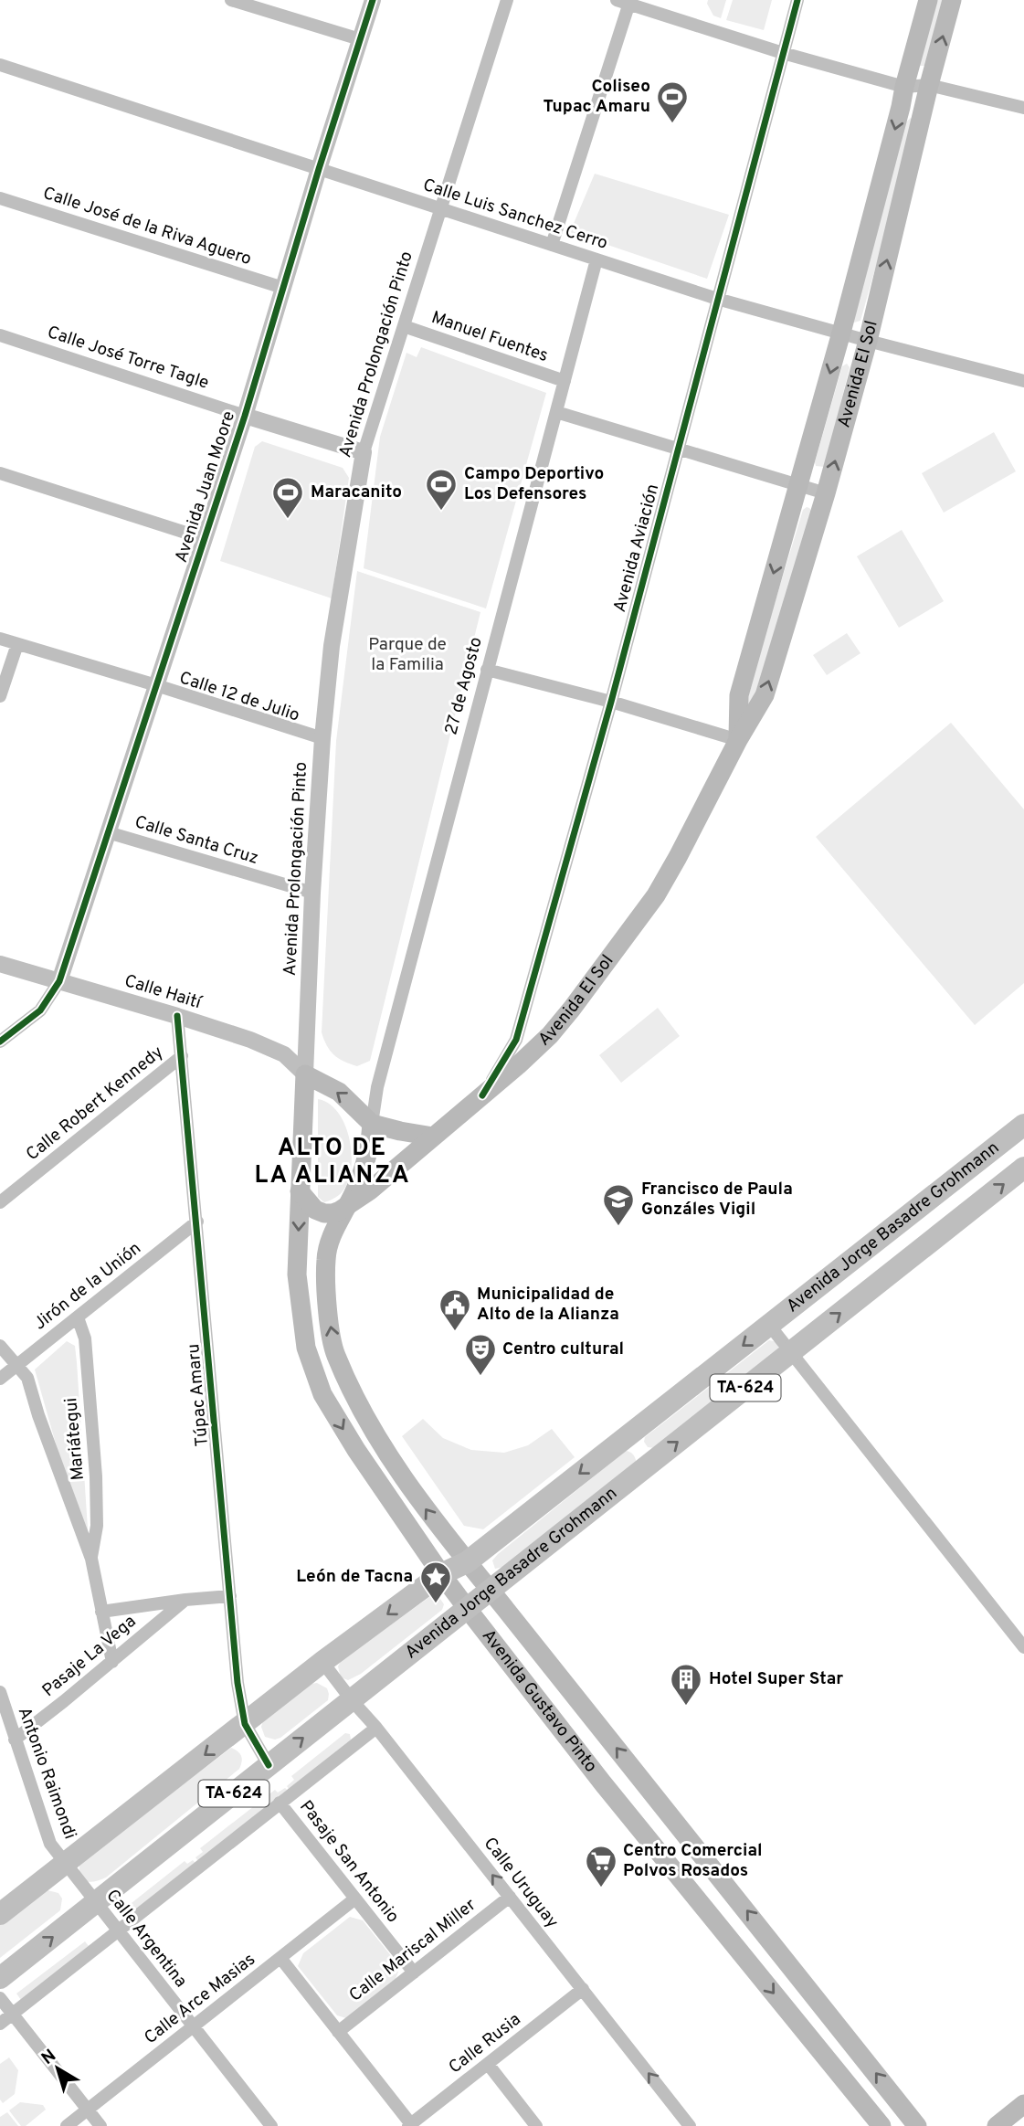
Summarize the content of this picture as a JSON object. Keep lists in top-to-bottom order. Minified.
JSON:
{"streets":{"highway":["Avenida Jorge Basadre Grohmann","TA-624"],"main road":["Avenida El Sol","Avenida Gustavo Pinto"],"street":["Calle Luis Sanchez Cerro","Calle José de la Riva Aguero","Manuel Fuentes","Avenida Prolongación Pinto","Calle José Torre Tagle","Avenida Juan Moore","Avenida Aviación","27 de Agosto","Calle 12 de Julio","Calle Santa Cruz","Calle Haití","Calle Robert Kennedy","Jirón de la Unión","Túpac Amaru","Mariátegui","Pasaje La Vega","Antonio Raimondi","Pasaje San Antonio","Calle Uruguay","Calle Argentina","Calle Mariscal Miller","Calle Arce Masias","Calle Rusia"]},"crossings":[["Calle Luis Sanchez Cerro","Avenida Prolongación Pinto"],["Calle Luis Sanchez Cerro","Avenida El Sol"],["Calle Luis Sanchez Cerro","Avenida Juan Moore"],["Calle Luis Sanchez Cerro","Avenida Aviación"],["Calle Luis Sanchez Cerro","27 de Agosto"],["Calle José de la Riva Aguero","Avenida Juan Moore"],["Manuel Fuentes","Avenida Prolongación Pinto"],["Manuel Fuentes","27 de Agosto"],["Avenida Prolongación Pinto","Calle 12 de Julio"],["Avenida Prolongación Pinto","Calle Santa Cruz"],["Avenida Prolongación Pinto","Calle Haití"],["Avenida Prolongación Pinto","Avenida Gustavo Pinto"],["Calle José Torre Tagle","Avenida Juan Moore"],["Avenida El Sol","Avenida Aviación"],["Avenida El Sol","Avenida Gustavo Pinto"],["Avenida Juan Moore","Calle 12 de Julio"],["Avenida Juan Moore","Calle Santa Cruz"],["Avenida Juan Moore","Calle Haití"],["27 de Agosto","Avenida Gustavo Pinto"],["Calle Haití","Túpac Amaru"],["Calle Haití","Avenida Gustavo Pinto"],["Calle Robert Kennedy","Túpac Amaru"],["Avenida Jorge Basadre Grohmann","Túpac Amaru"],["Avenida Jorge Basadre Grohmann","Avenida Gustavo Pinto"],["Avenida Jorge Basadre Grohmann","Antonio Raimondi"],["Avenida Jorge Basadre Grohmann","Calle Uruguay"],["Avenida Jorge Basadre Grohmann","Calle Argentina"],["Jirón de la Unión","Túpac Amaru"],["Jirón de la Unión","Mariátegui"],["Pasaje La Vega","Antonio Raimondi"],["Antonio Raimondi","Calle Argentina"],["Pasaje San Antonio","Calle Mariscal Miller"],["Pasaje San Antonio","Calle Arce Masias"],["Calle Uruguay","Calle Mariscal Miller"],["Calle Uruguay","Calle Rusia"],["Calle Argentina","Calle Arce Masias"]],"one_way":["Calle Uruguay"],"districts":["ALTO DE LA ALIANZA"],"parks":["Parque de la Familia"],"places":{"sports":["Coliseo Tupac Amaru","Campo Deportivo Los Defensores","Maracanito"],"school or university":["Francisco de Paula Gonzáles Vigil"],"public building":["Municipalidad de Alto de la Alianza"],"theatre":["Centro cultural"],"place":["León de Tacna"],"building":["Hotel Super Star"],"supermarket":["Centro Comercial Polvos Rosados"]},"north":"top left"}
